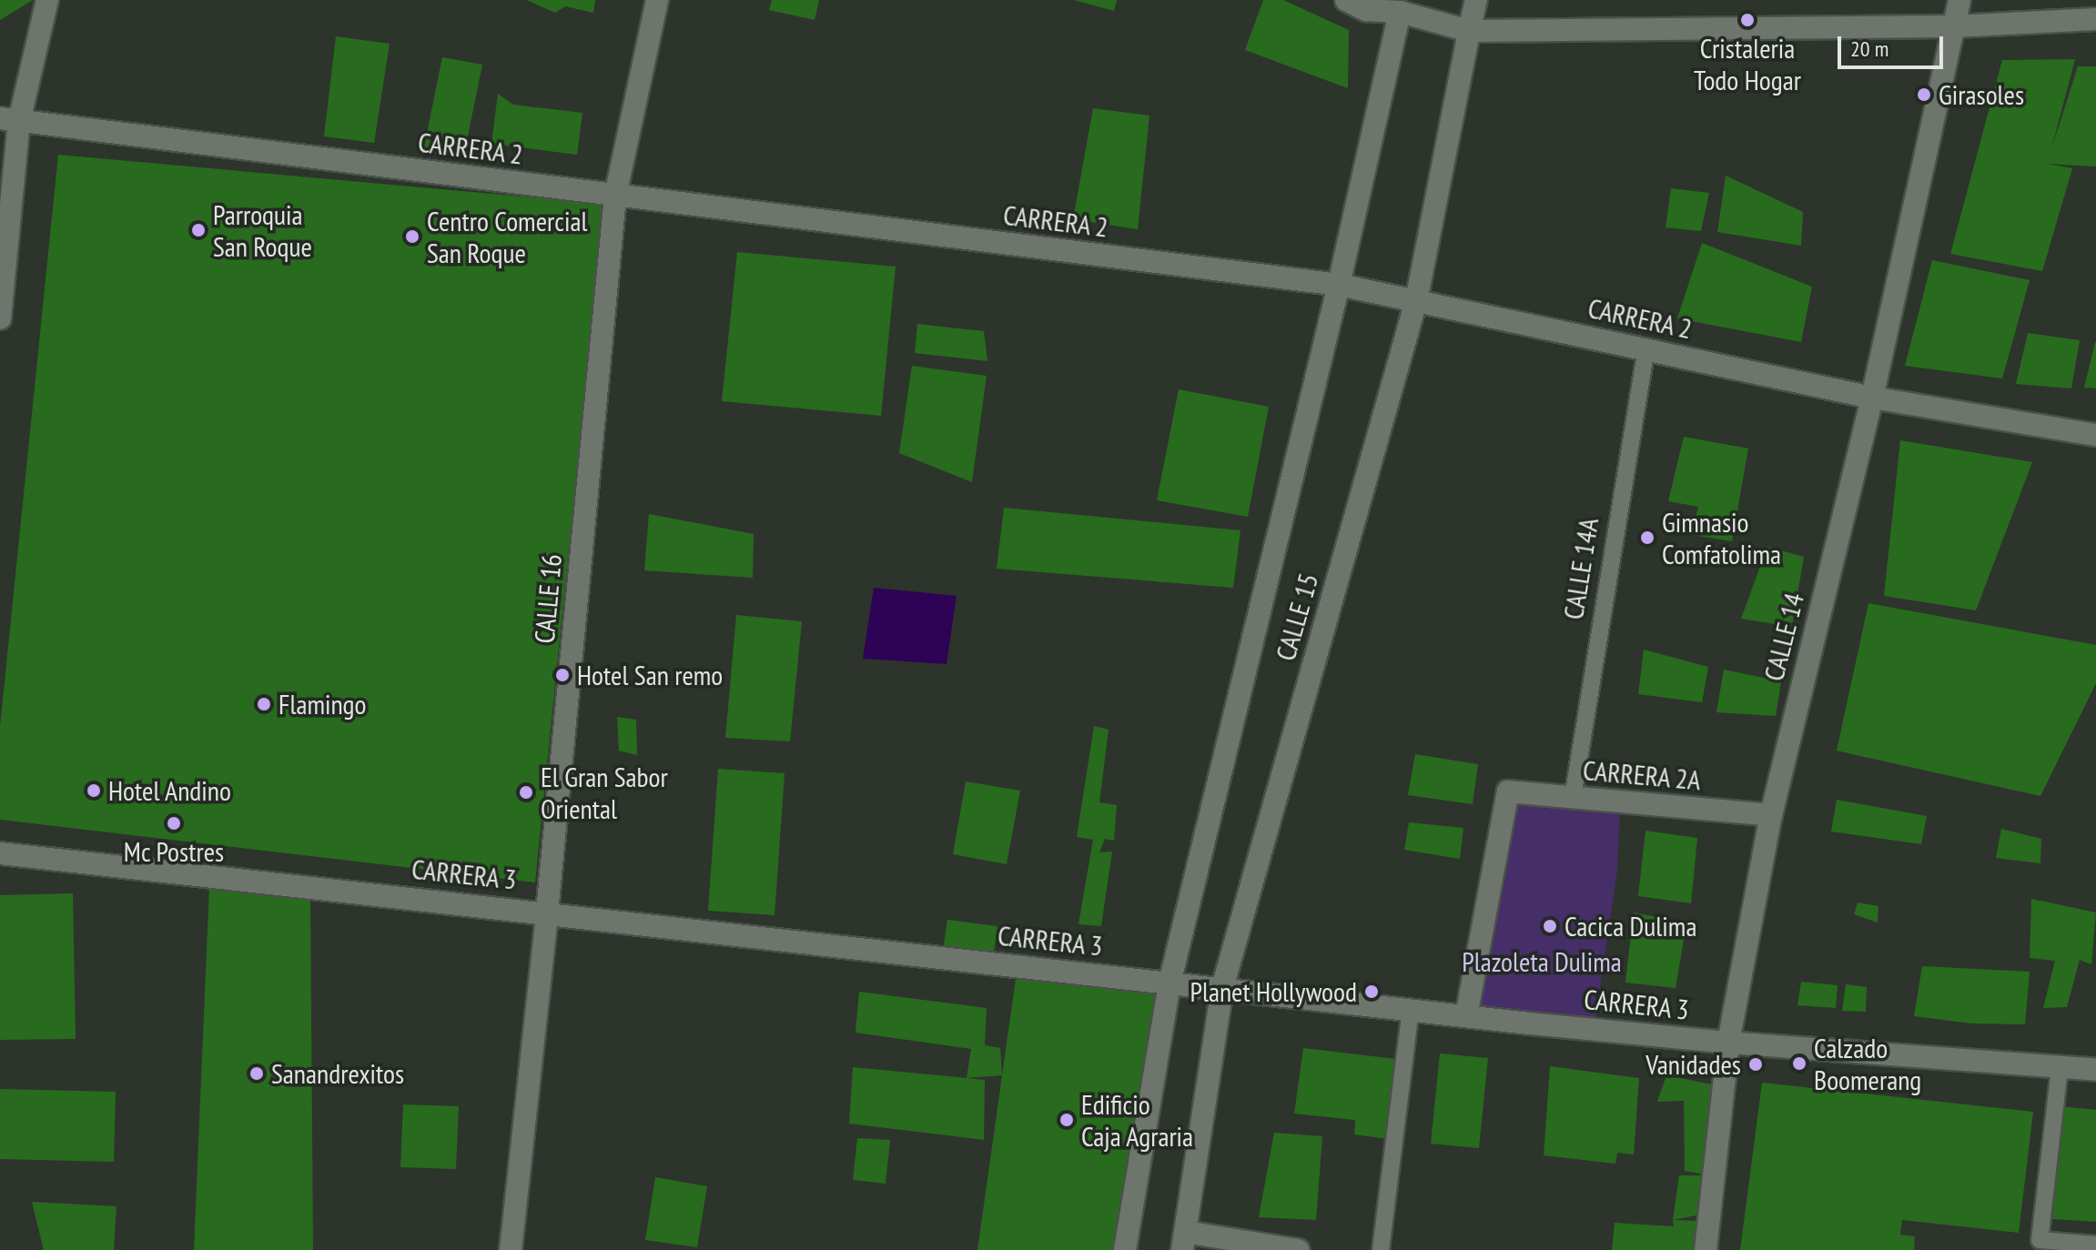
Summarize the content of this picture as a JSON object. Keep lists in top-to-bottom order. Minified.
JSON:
{"streets":{"street":["CARRERA 2","CALLE 16","CALLE 15","CALLE 14","CARRERA 2A","CARRERA 3"],"lane":["CALLE 14A"]},"crossings":[["CARRERA 2","CALLE 14A"],["CARRERA 2","CALLE 16"],["CARRERA 2","CALLE 15"],["CARRERA 2","CALLE 14"],["CALLE 14A","CARRERA 2A"],["CALLE 16","CARRERA 3"],["CALLE 15","CARRERA 3"],["CALLE 14","CARRERA 2A"],["CALLE 14","CARRERA 3"],["CARRERA 2A","CARRERA 3"]],"parks":["Plazoleta Dulima"],"places":["Cristaleria Todo Hogar","Girasoles","Parroquia San Roque","Centro Comercial San Roque","Gimnasio Comfatolima","Hotel San remo","Flamingo","Hotel Andino","El Gran Sabor Oriental","Mc Postres","Cacica Dulima","Planet Hollywood","Calzado Boomerang","Vanidades","Sanandrexitos","Edificio Caja Agraria"],"scale_bar":"20 m"}
